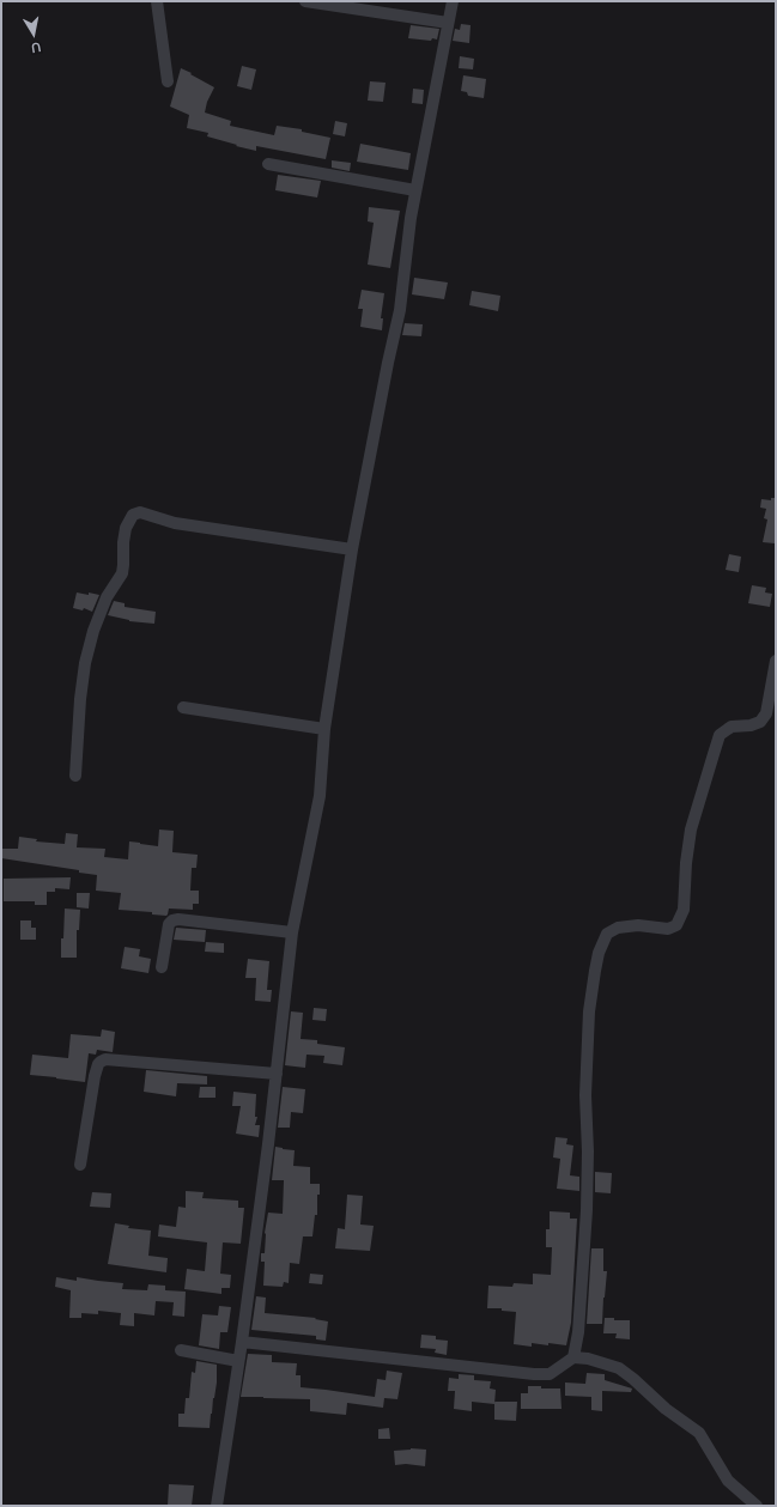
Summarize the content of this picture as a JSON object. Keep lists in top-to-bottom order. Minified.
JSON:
{"north":"bottom"}
